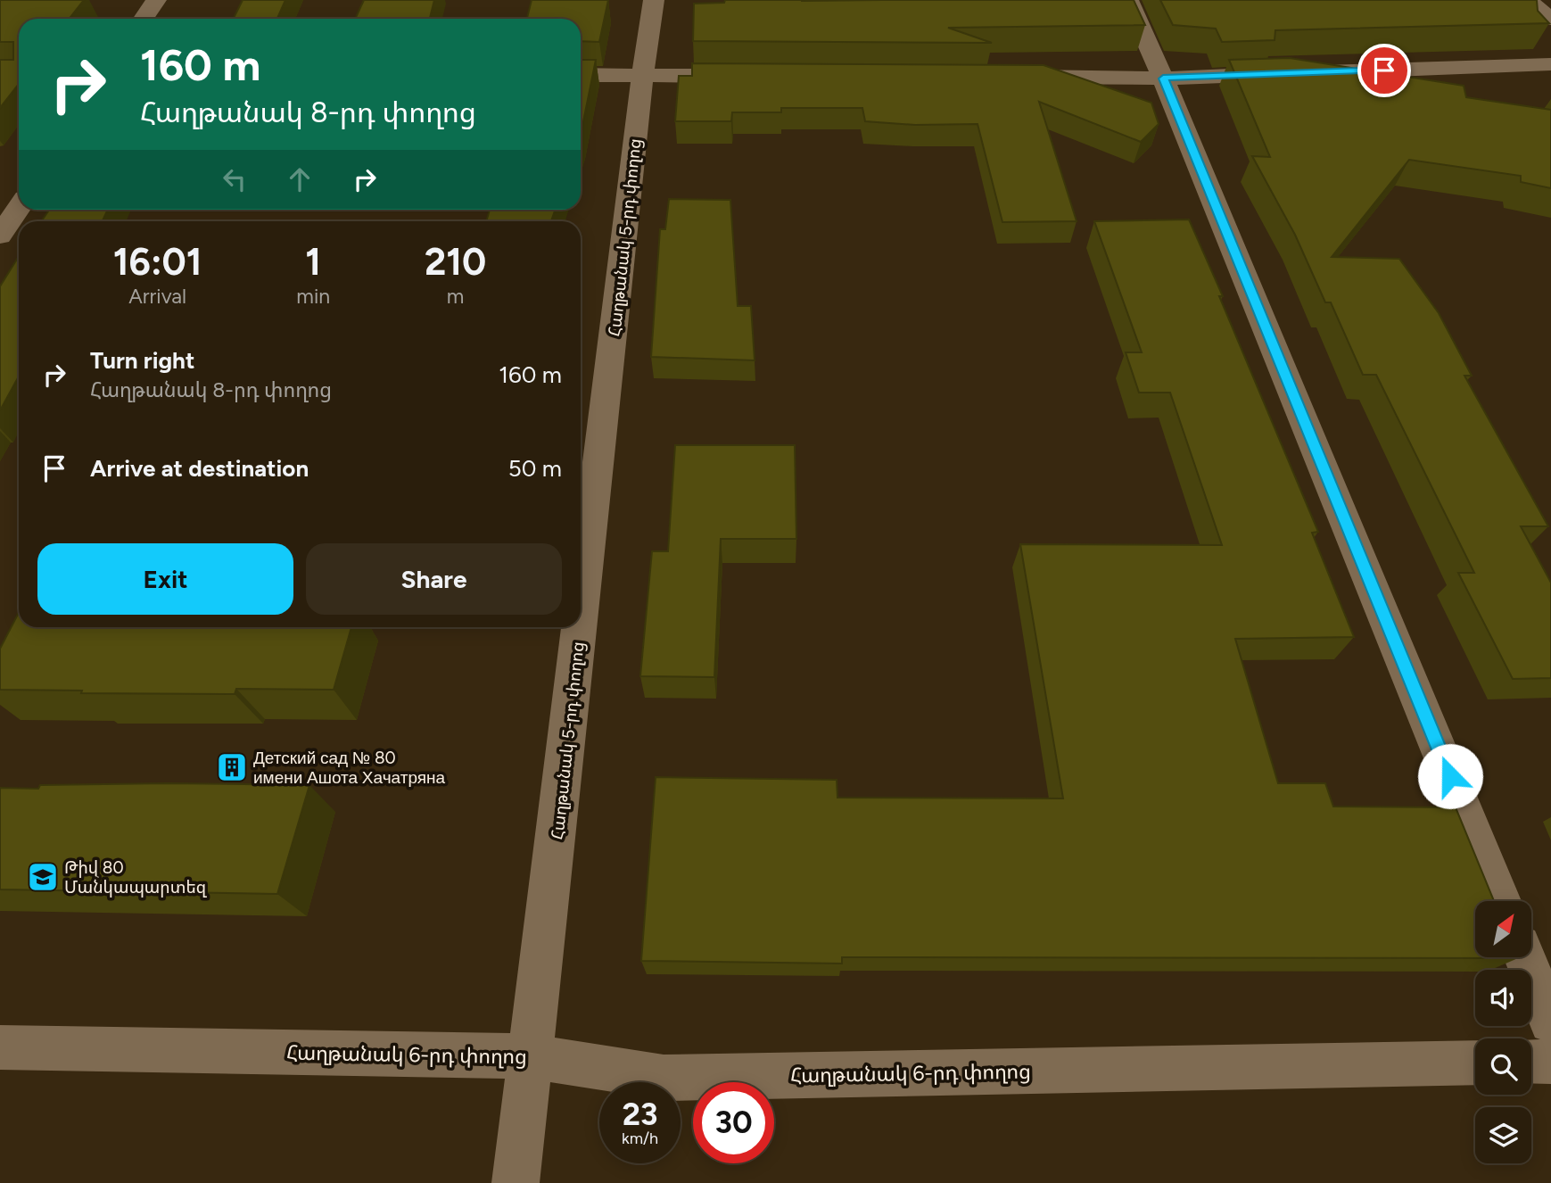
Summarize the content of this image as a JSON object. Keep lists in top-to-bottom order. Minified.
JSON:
{"streets":{"street":["Հաղթանակ 5-րդ փողոց","Հաղթանակ 6-րդ փողոց"]},"crossings":[["Հաղթանակ 5-րդ փողոց","Հաղթանակ 6-րդ փողոց"]],"places":{"building":["Детский сад № 80 имени Ашота Хачатряна"],"school or university":["Թիվ 80 Մանկապարտեզ"]},"north":"top right","page":{"turn":["160 m","Հաղթանակ 8-րդ փողոց"],"eta":["16:01","Arrival","1","min","210","m"],"list":[{"name":"Turn right","note":"Հաղթանակ 8-րդ փողոց","value":"160 m"},{"name":"Arrive at destination","value":"50 m"}],"buttons":["Exit","Share"],"speed":"23 km/h","limit":"30"}}
